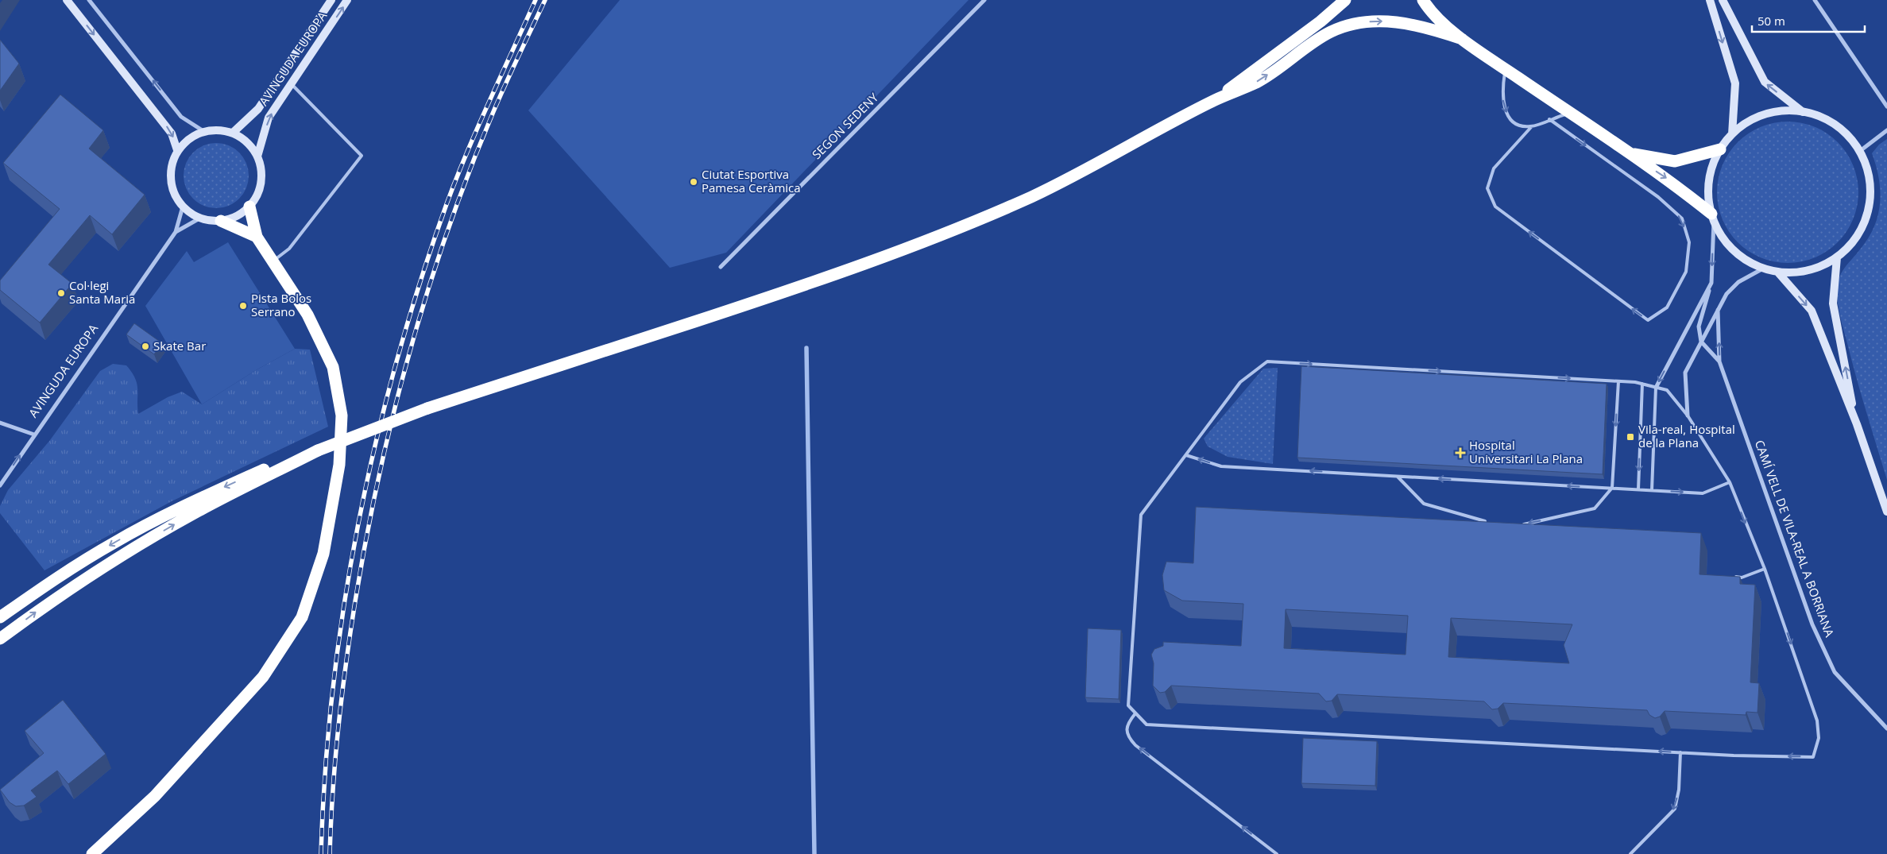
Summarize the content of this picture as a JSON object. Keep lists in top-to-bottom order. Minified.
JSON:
{"streets":{"main road":["AVINGUDA EUROPA"],"street":["SEGON SEDENY","CAMÍ VELL DE VILA-REAL A BORRIANA"]},"places":{"other":["Ciutat Esportiva Pamesa Ceràmica","Col·legi Santa Maria","Pista Bolos Serrano","Skate Bar"],"transit":["Vila-real, Hospital de la Plana"],"health":["Hospital Universitari La Plana"]},"scale_bar":"50 m"}
